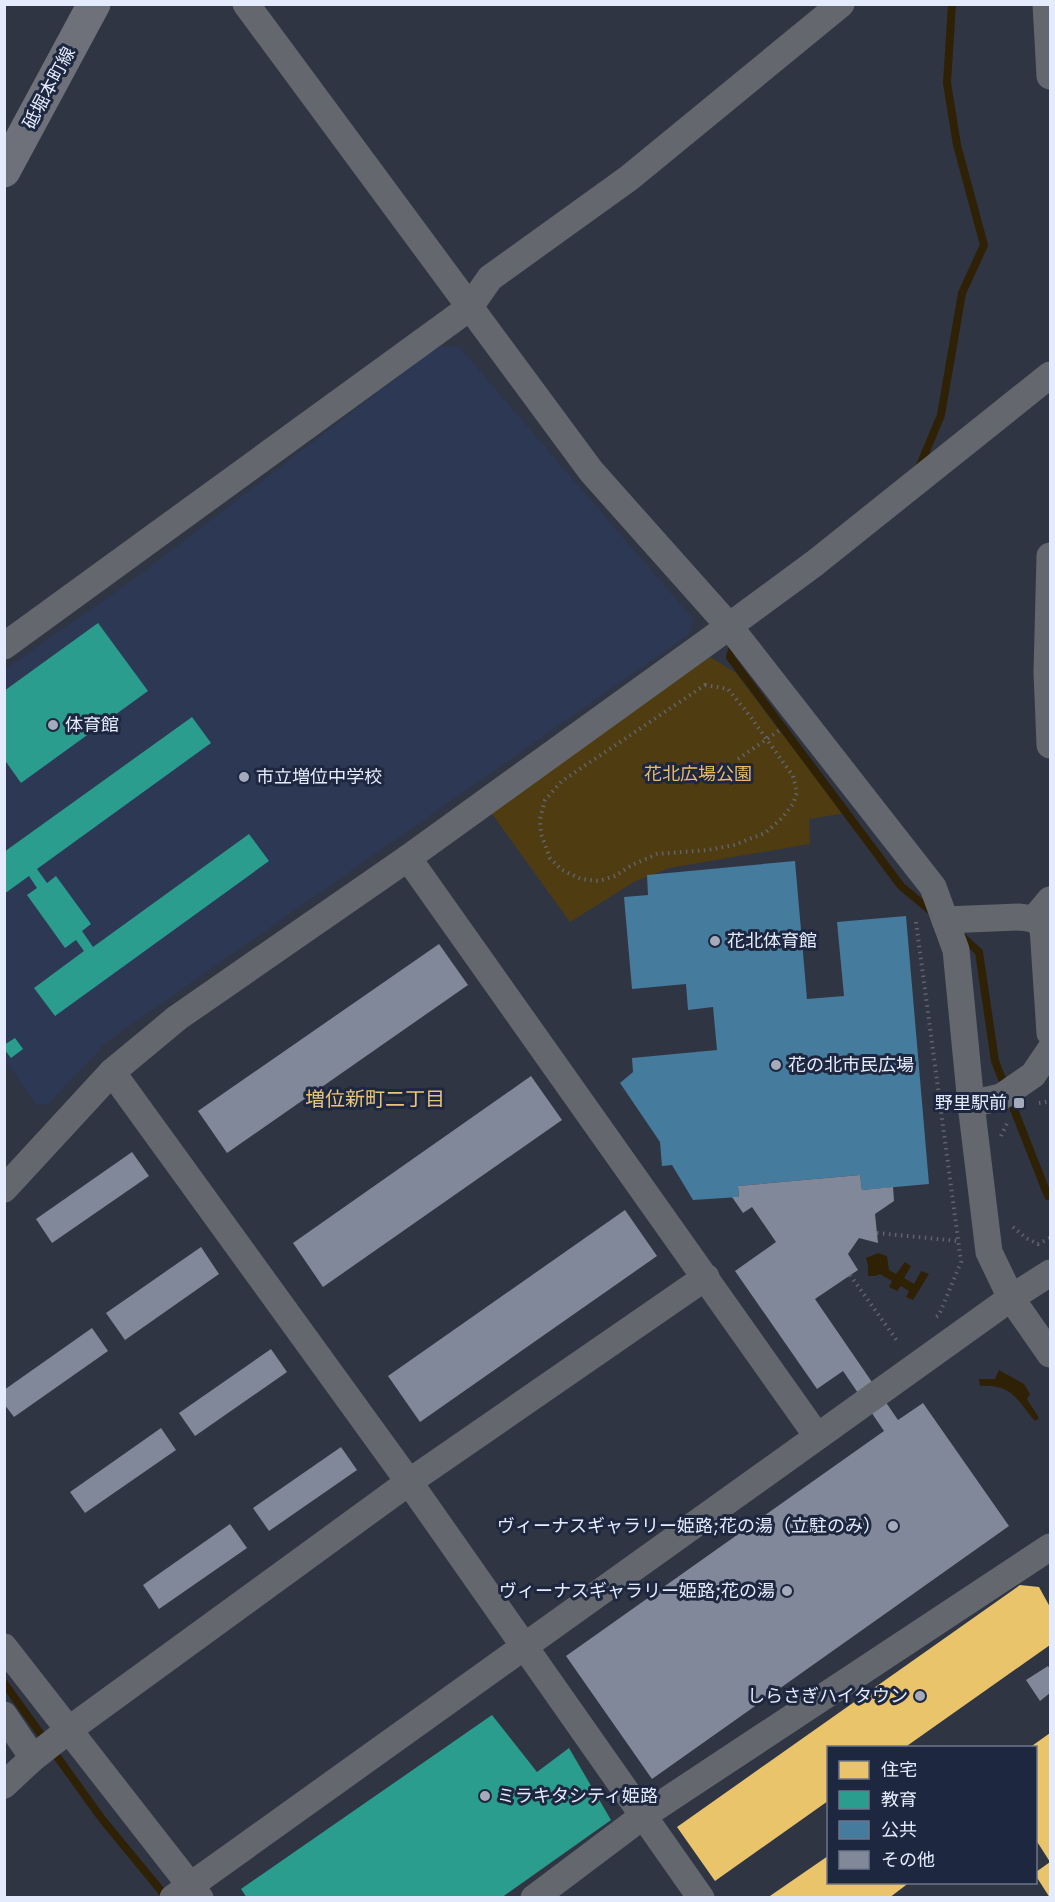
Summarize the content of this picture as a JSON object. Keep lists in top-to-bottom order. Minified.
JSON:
{"streets":{"main road":["砥堀本町線"]},"districts":["増位新町二丁目"],"parks":["花北広場公園"],"places":{"other":["体育館","市立増位中学校","花北体育館","花の北市民広場","ヴィーナスギャラリー姫路;花の湯（立駐のみ）","ヴィーナスギャラリー姫路;花の湯","しらさぎハイタウン","ミラキタシティ姫路"],"transit":["野里駅前"]},"legend":["住宅","教育","公共","その他"]}
